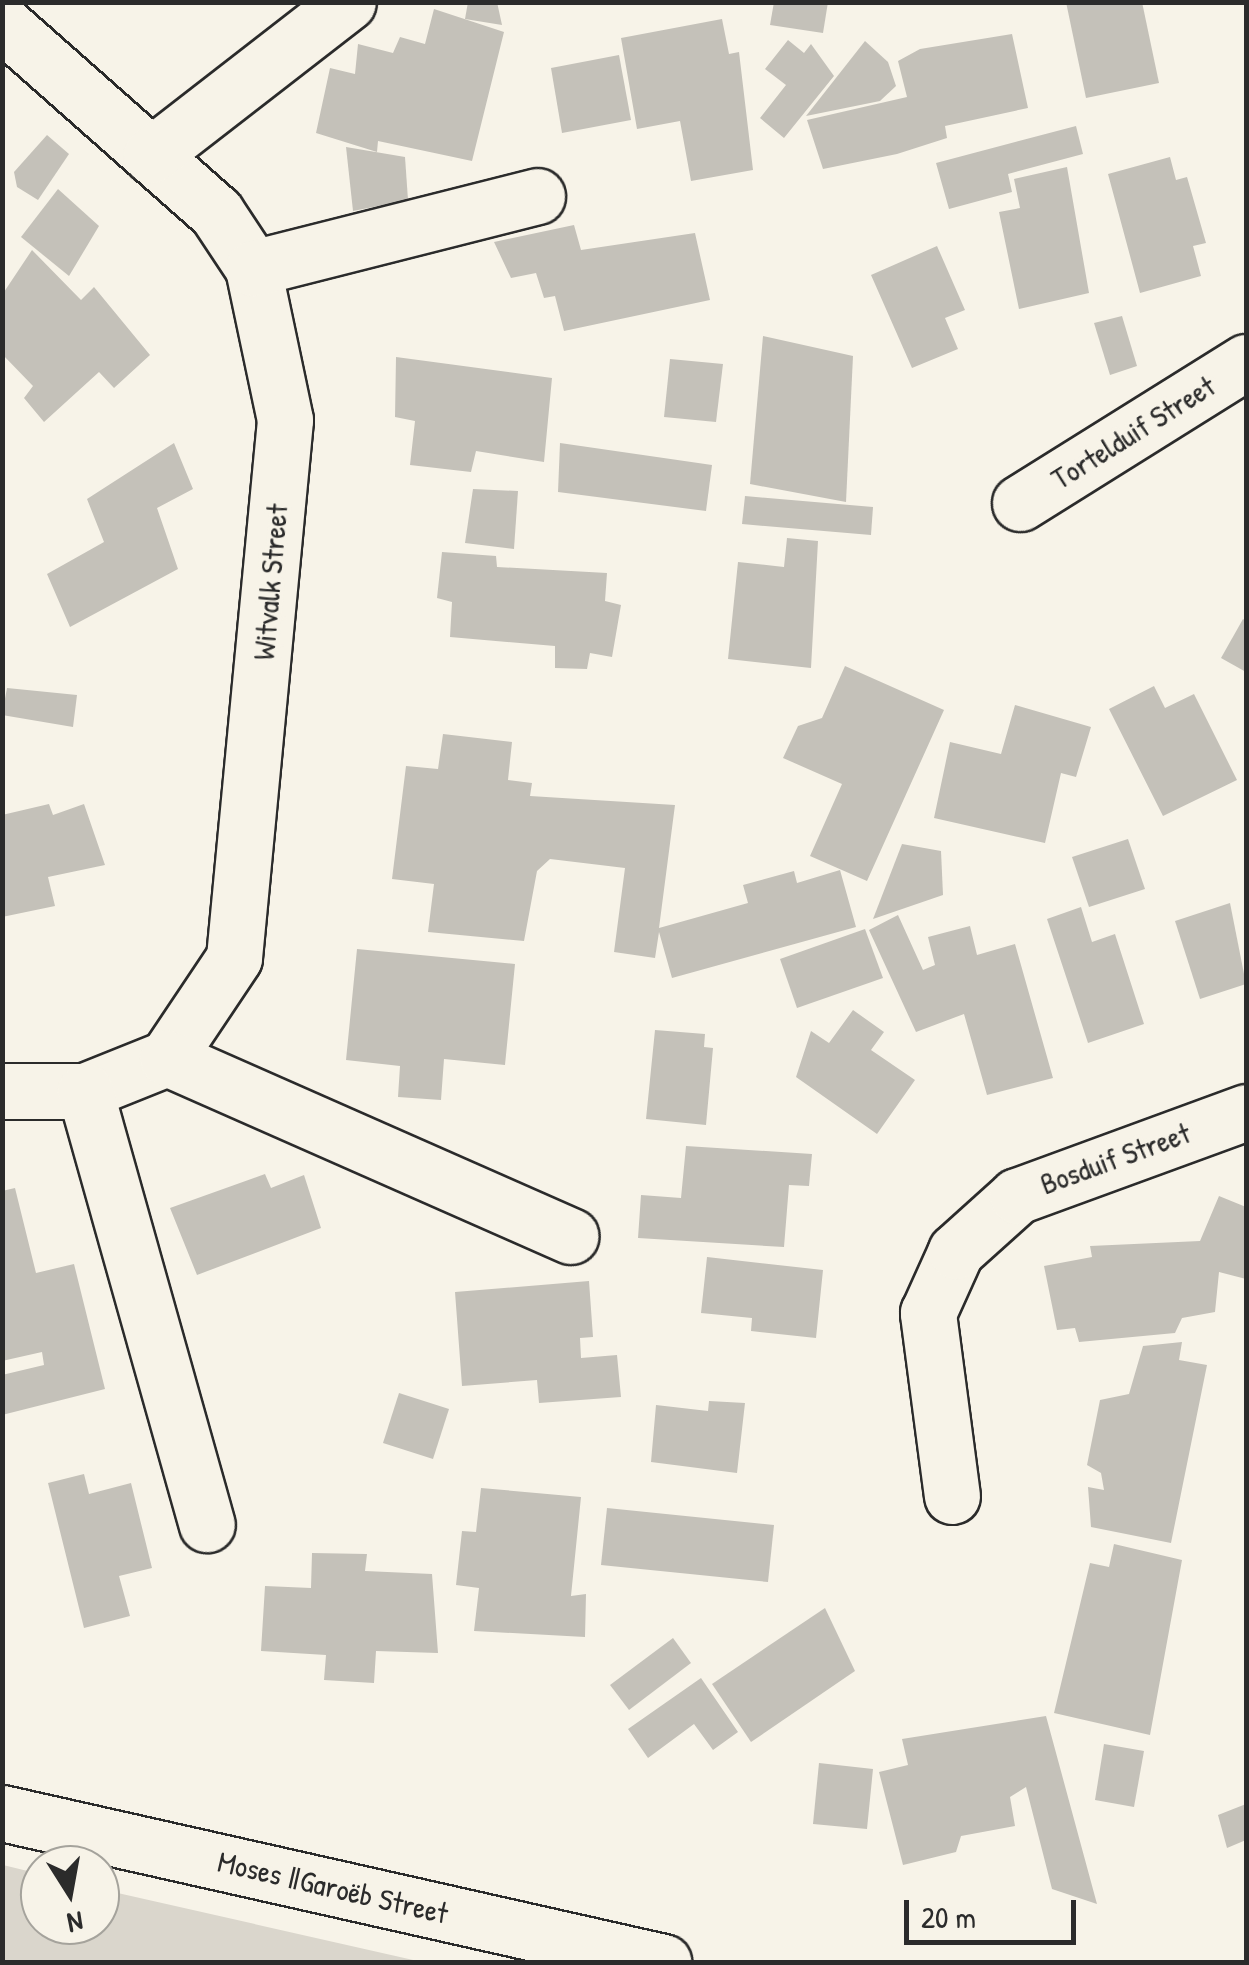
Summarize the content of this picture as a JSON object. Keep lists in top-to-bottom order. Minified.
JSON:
{"streets":{"street":["Tortelduif Street","Witvalk Street","Bosduif Street","Moses ǁGaroëb Street"]},"scale_bar":"20 m","north":"bottom"}
